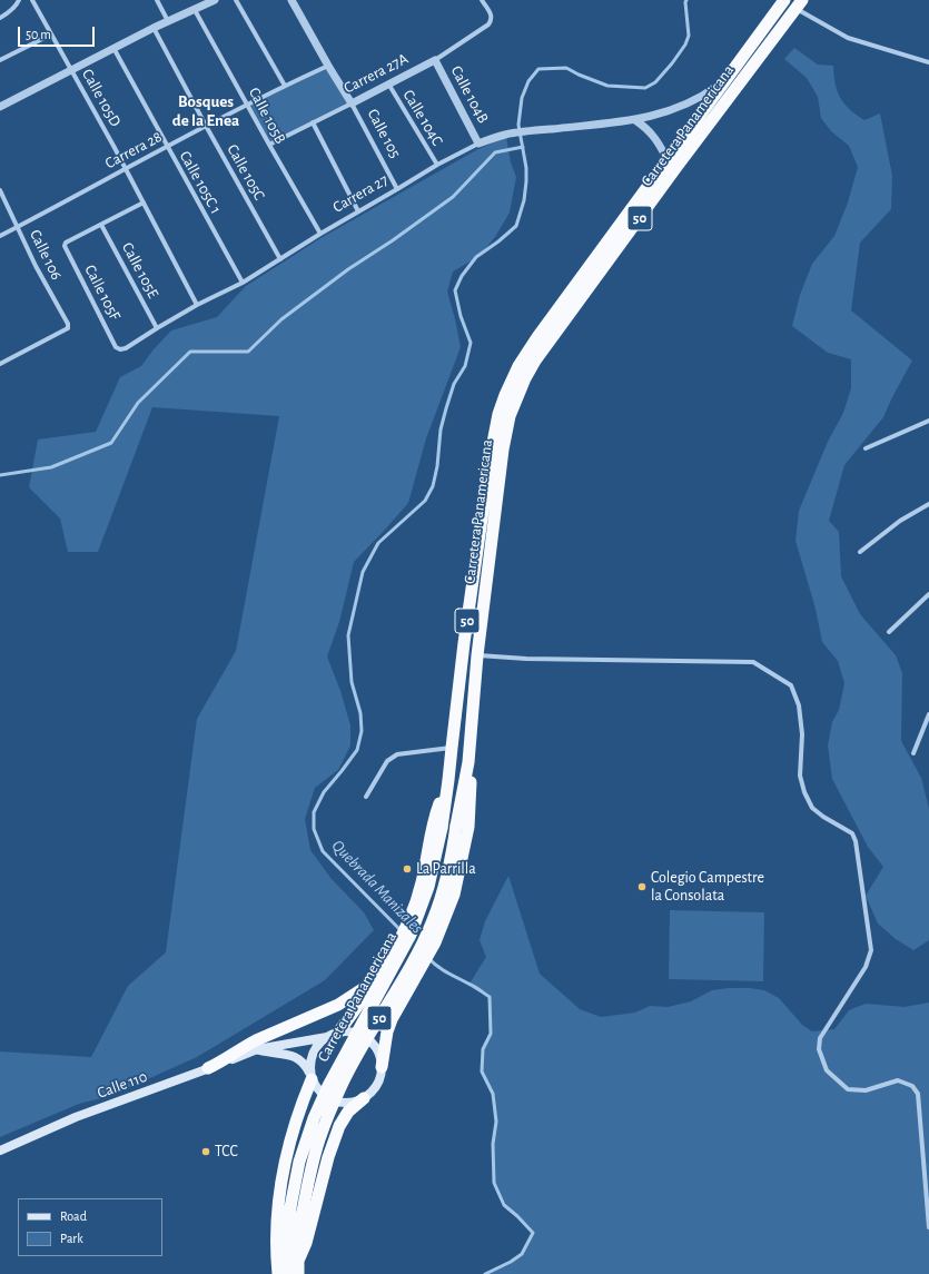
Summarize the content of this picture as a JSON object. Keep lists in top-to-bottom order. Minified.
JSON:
{"streets":{"highway":["Carretera Panamericana","50"],"main road":["Calle 110"],"street":["Carrera 27A","Calle 104B","Calle 105D","Calle 105B","Calle 104C","Calle 105","Carrera 28","Calle 105C","Calle 105C 1","Carrera 27","Calle 106","Calle 105E","Calle 105F"]},"crossings":[["Carrera 27A","Calle 104B"],["Carrera 27A","Calle 105B"],["Carrera 27A","Calle 104C"],["Carrera 27A","Calle 105"],["Calle 104B","Carrera 27"],["Calle 105D","Carrera 28"],["Calle 105D","Carrera 27"],["Calle 105B","Carrera 28"],["Calle 105B","Carrera 27"],["Calle 104C","Carrera 27"],["Carretera Panamericana","Carrera 27"],["Calle 105","Carrera 28"],["Calle 105","Carrera 27"],["Carrera 28","Calle 105C"],["Carrera 28","Calle 105C 1"],["Carrera 28","Calle 106"],["Calle 105C","Carrera 27"],["Calle 105C 1","Carrera 27"],["Carrera 27","Calle 105E"],["Carrera 27","Calle 105F"],["Calle 105E","Calle 105F"]],"districts":["Bosques de la Enea"],"water":["Quebrada Manizales"],"places":["La Parrilla","Colegio Campestre la Consolata","TCC"],"legend":["Road","Park"],"scale_bar":"50 m"}
